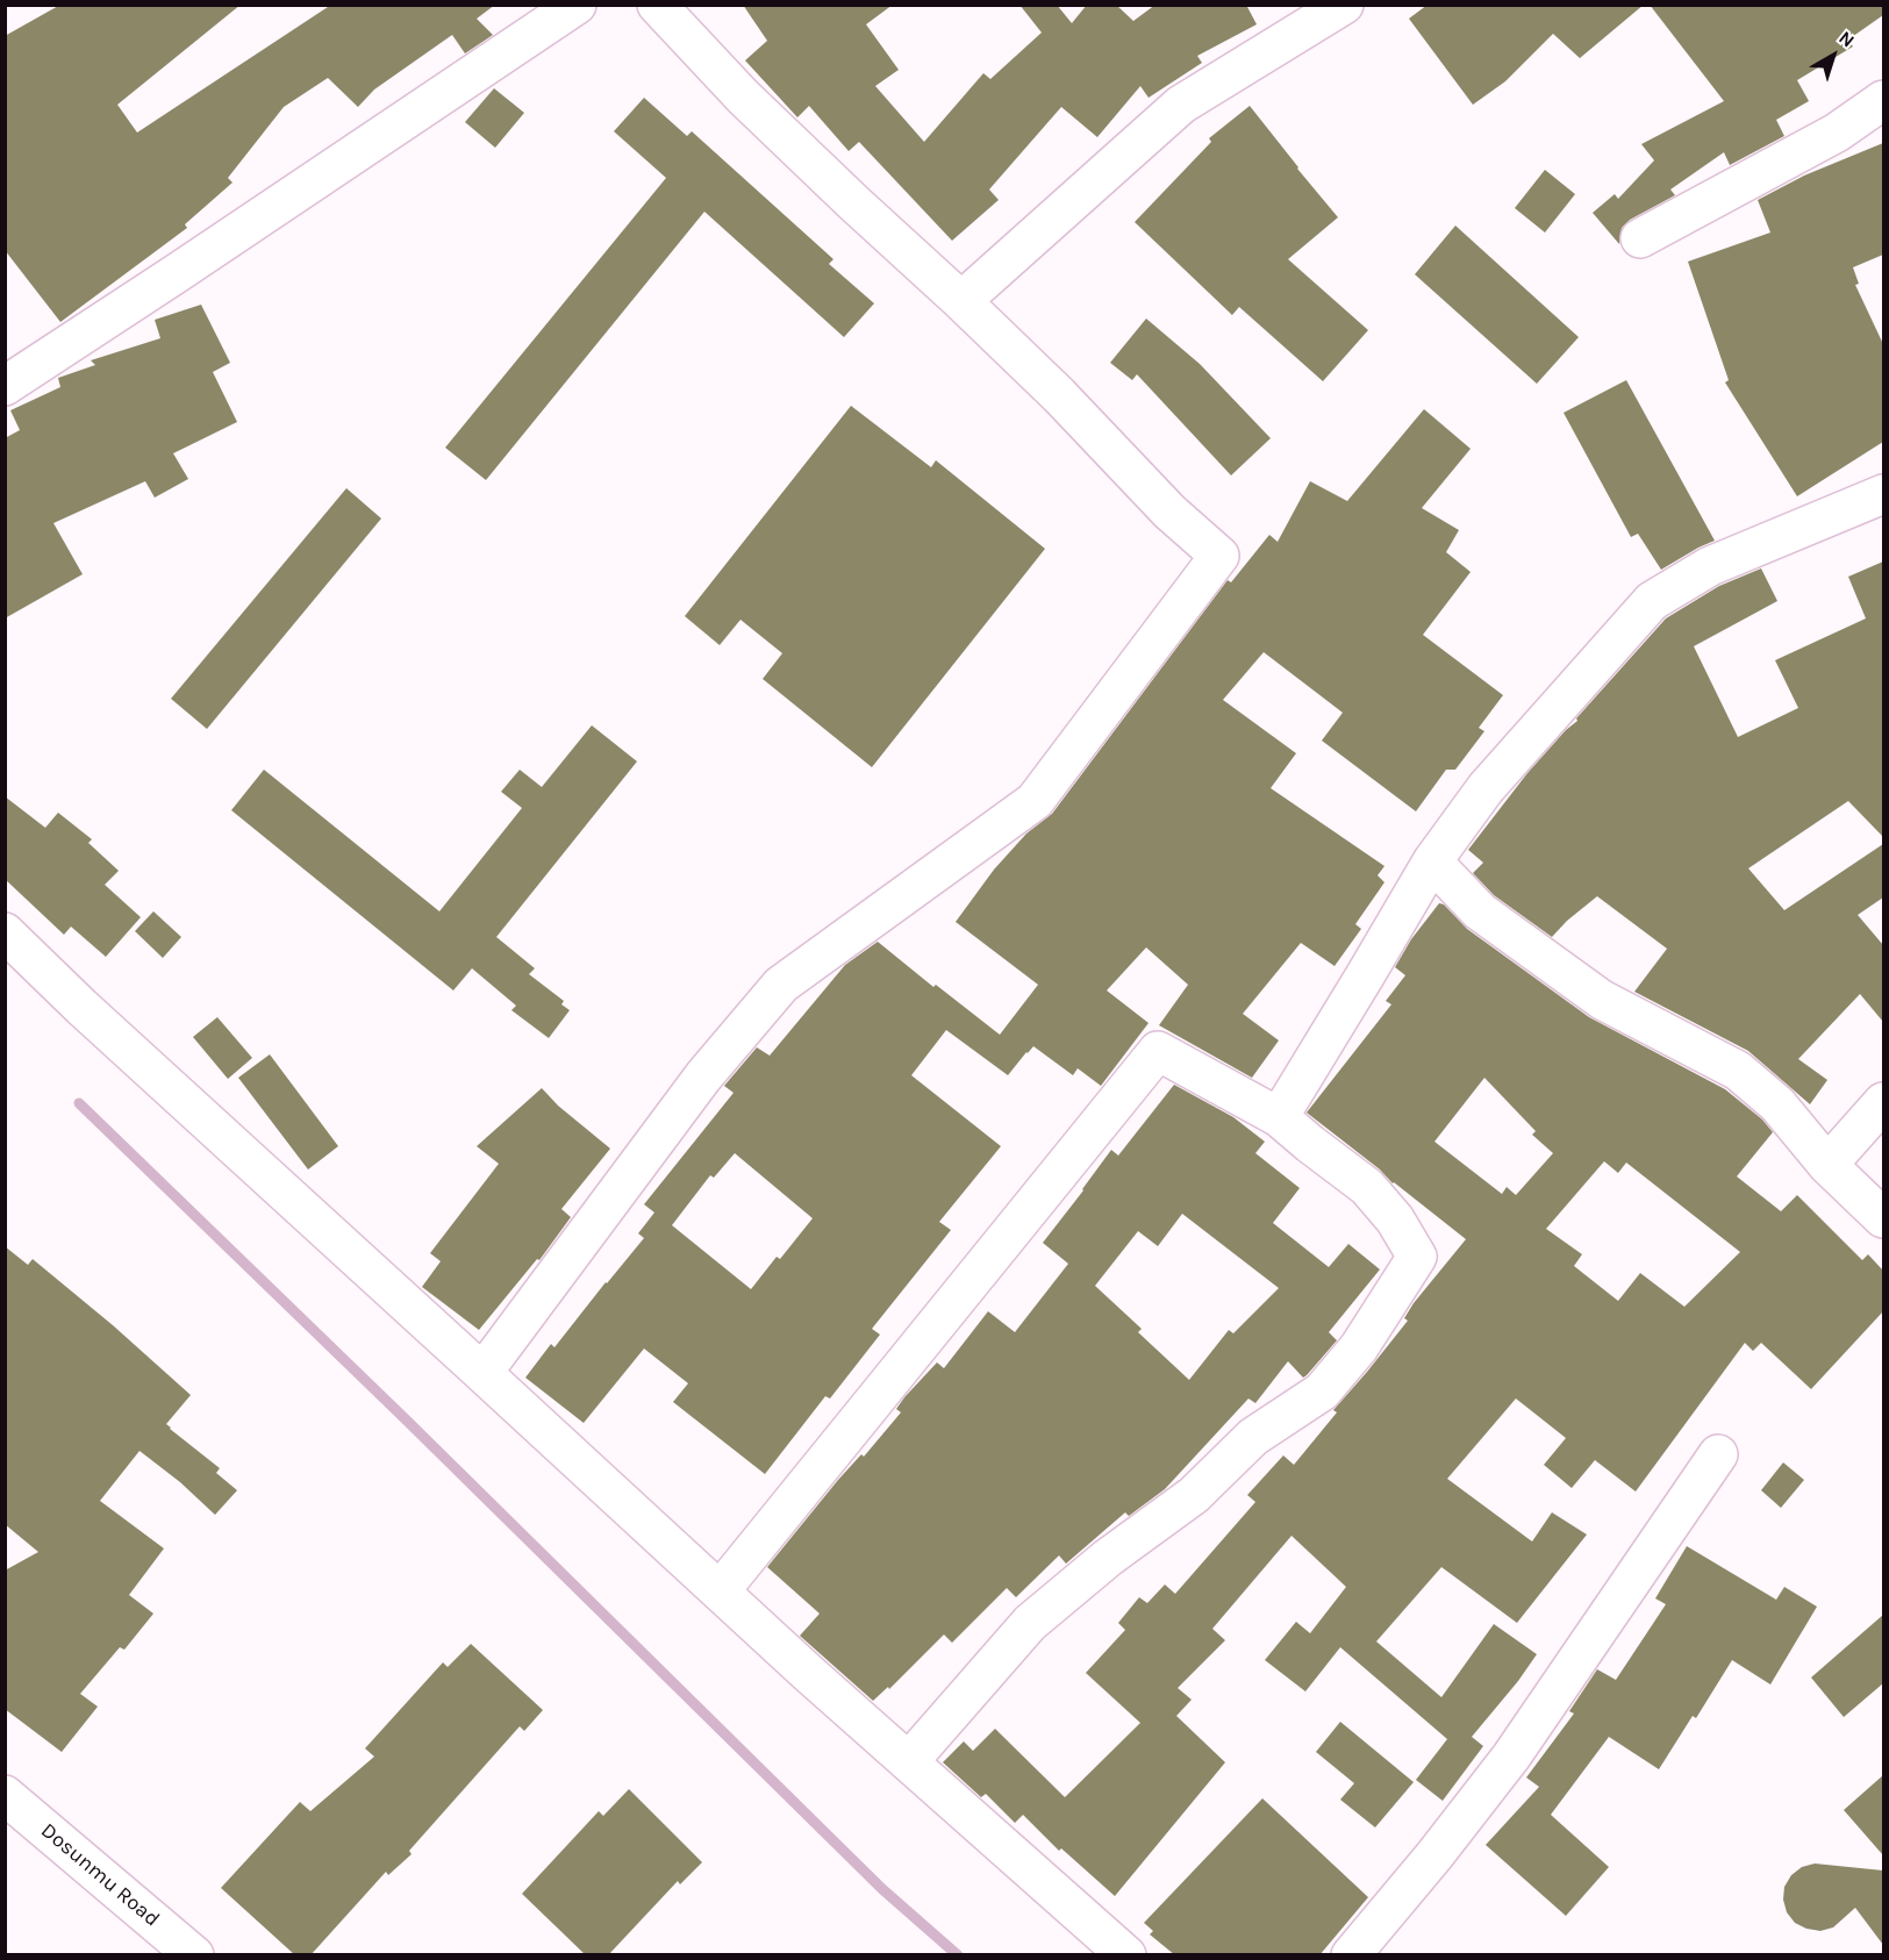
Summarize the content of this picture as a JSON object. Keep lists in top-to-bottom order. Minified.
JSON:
{"streets":{"street":["Dosunmu Road"]},"north":"top right"}
